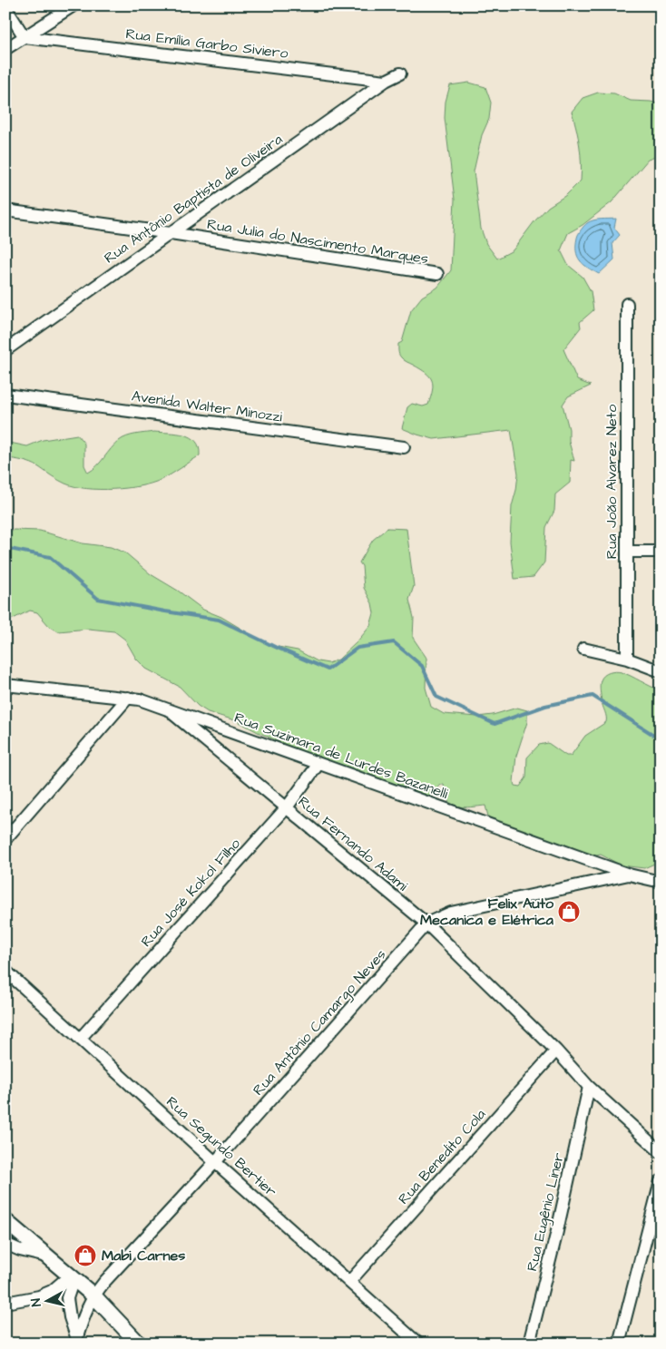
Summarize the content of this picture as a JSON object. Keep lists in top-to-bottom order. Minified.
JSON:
{"streets":{"street":["Rua Emília Garbo Siviero","Rua Antônio Baptista de Oliveira","Rua Julia do Nascimento Marques","Avenida Walter Minozzi","Rua João Alvarez Neto","Rua Suzimara de Lurdes Bazanelli","Rua Fernando Adami","Rua José Kokol Filho","Rua Antônio Camargo Neves","Rua Segundo Bertier","Rua Benedito Cola","Rua Eugênio Liner"]},"crossings":[["Rua Emília Garbo Siviero","Rua Antônio Baptista de Oliveira"],["Rua Antônio Baptista de Oliveira","Rua Julia do Nascimento Marques"],["Rua Suzimara de Lurdes Bazanelli","Rua Fernando Adami"],["Rua Suzimara de Lurdes Bazanelli","Rua José Kokol Filho"],["Rua Suzimara de Lurdes Bazanelli","Rua Antônio Camargo Neves"],["Rua Fernando Adami","Rua José Kokol Filho"],["Rua Fernando Adami","Rua Antônio Camargo Neves"],["Rua Fernando Adami","Rua Benedito Cola"],["Rua Fernando Adami","Rua Eugênio Liner"],["Rua José Kokol Filho","Rua Segundo Bertier"],["Rua Antônio Camargo Neves","Rua Segundo Bertier"],["Rua Segundo Bertier","Rua Benedito Cola"]],"places":{"shop":["Felix Auto Mecanica e Elétrica","Mabi Carnes"]},"north":"left"}
